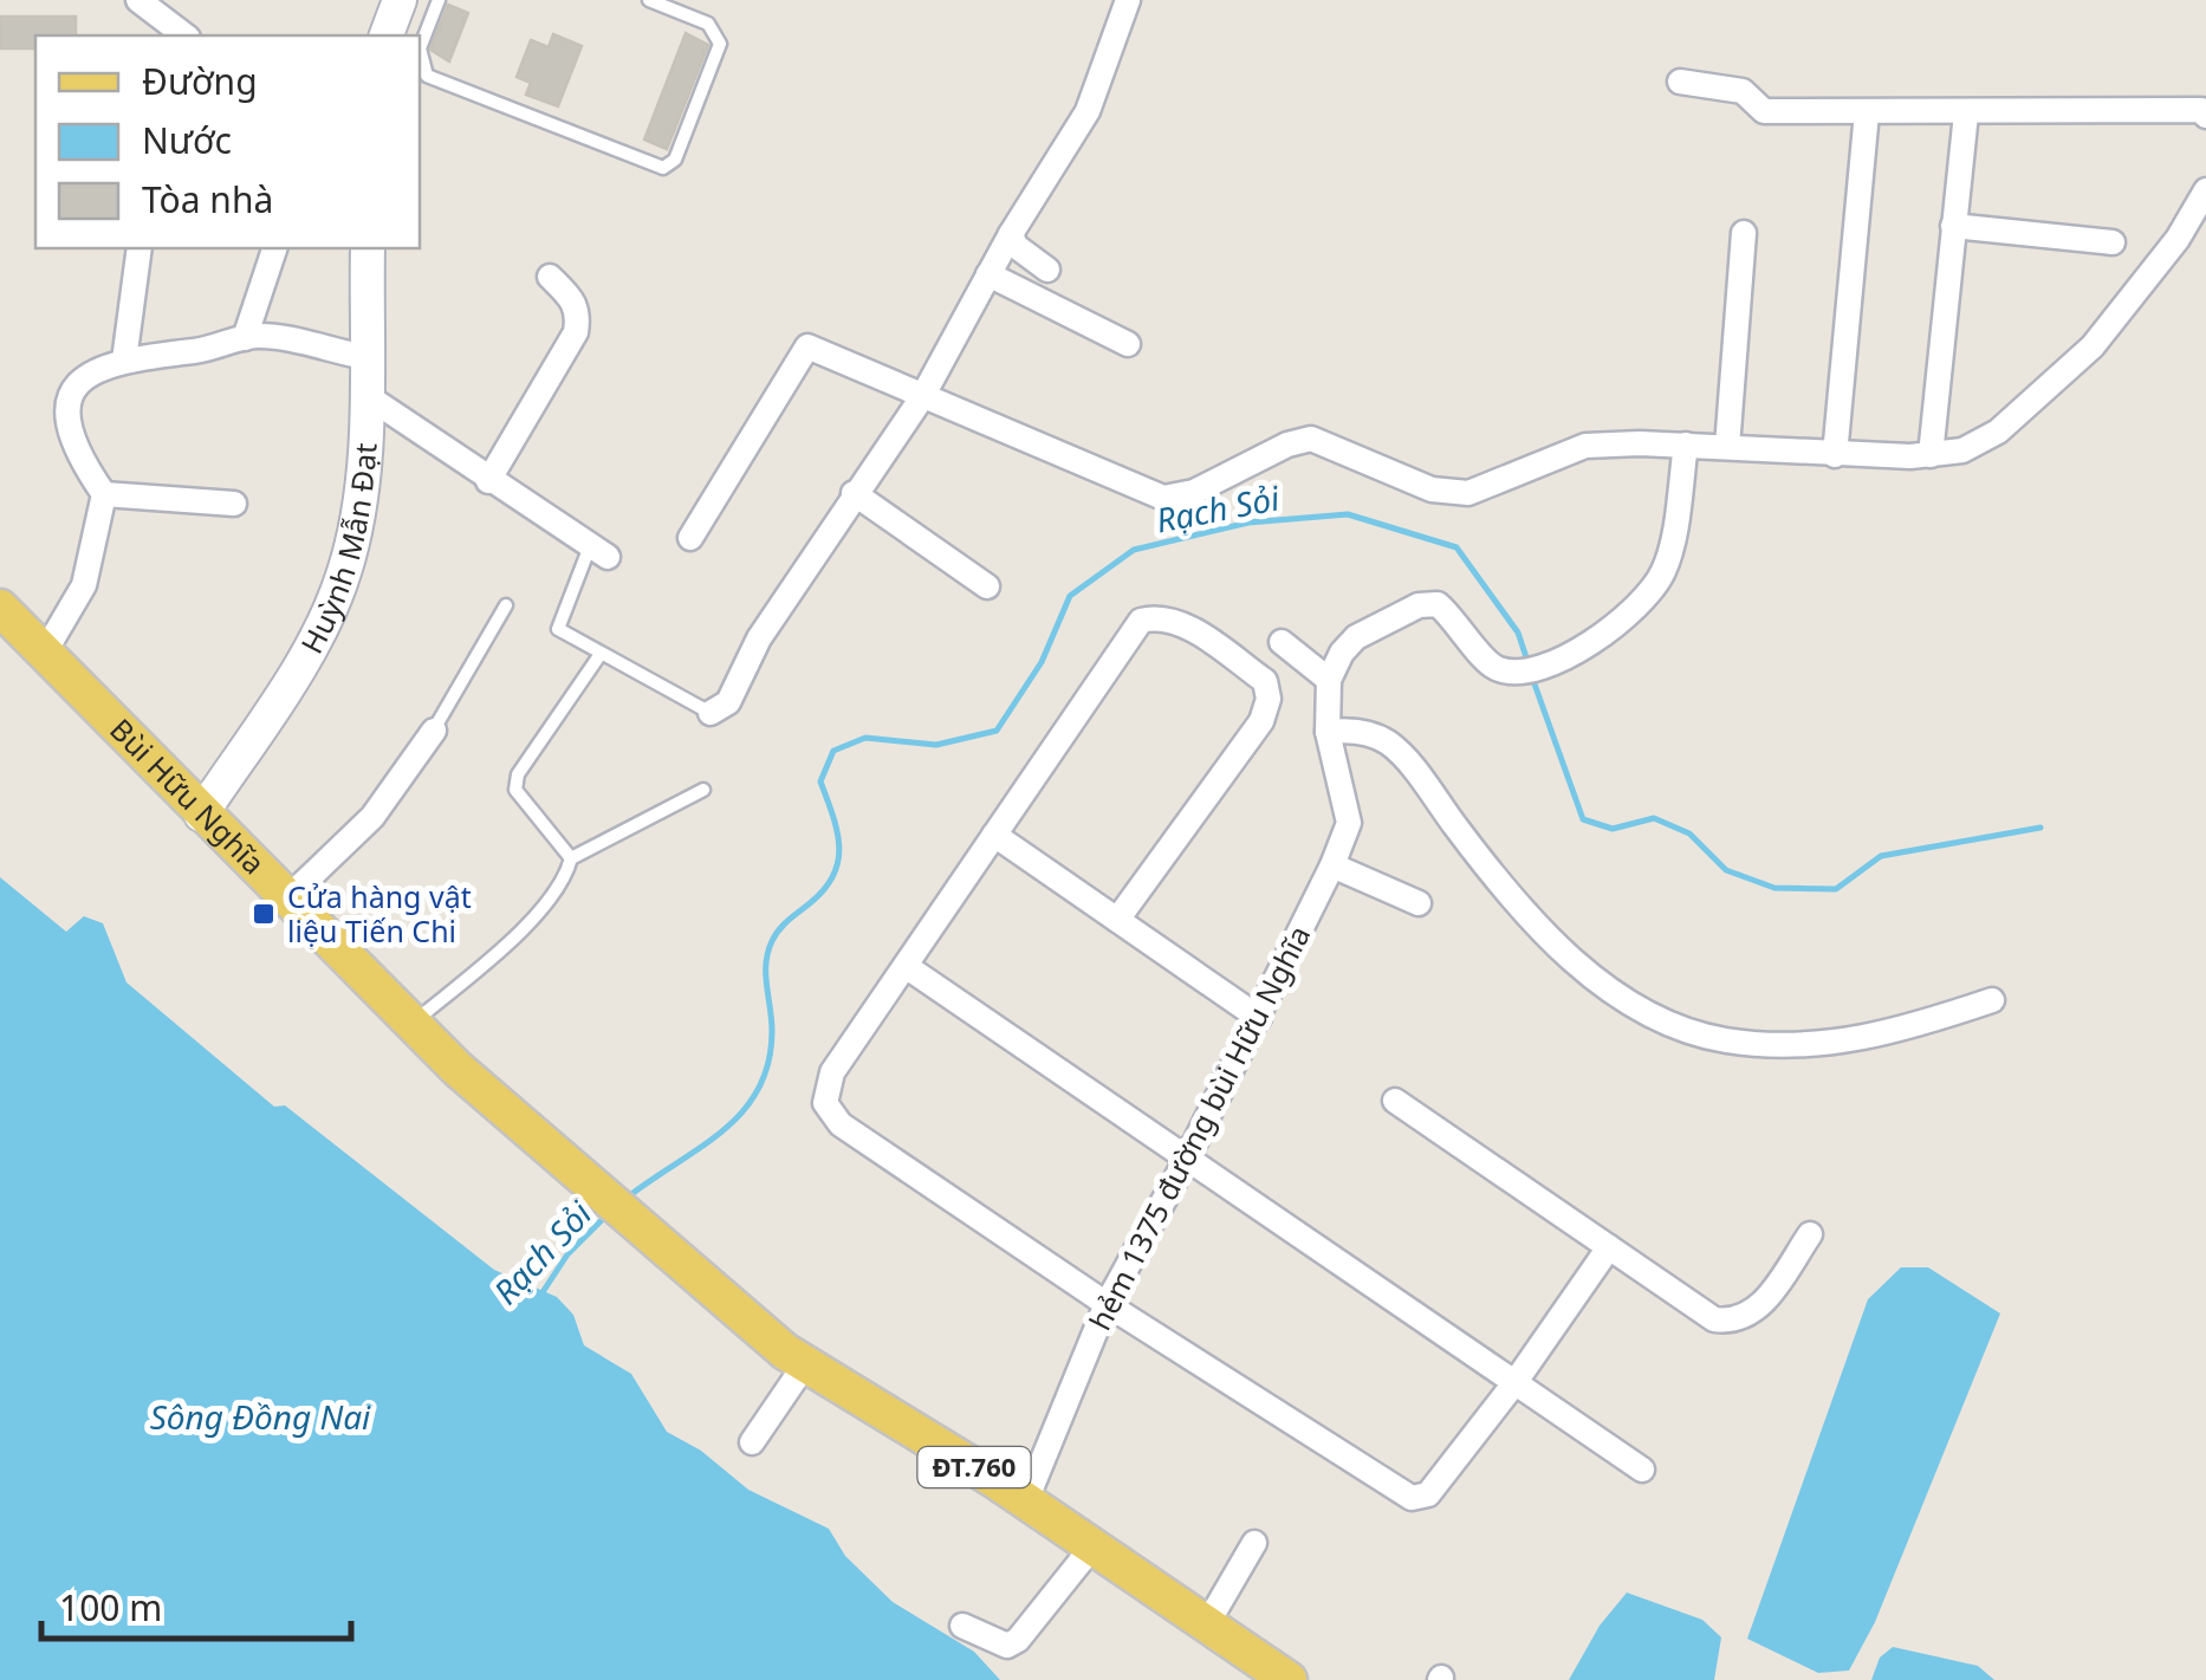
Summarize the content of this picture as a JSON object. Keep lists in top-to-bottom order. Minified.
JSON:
{"streets":{"main road":["Huỳnh Mẫn Đạt","Bùi Hữu Nghĩa","ĐT.760"],"street":["hẻm 1375 đường bùi Hữu Nghĩa"]},"crossings":[["Huỳnh Mẫn Đạt","Bùi Hữu Nghĩa"],["Bùi Hữu Nghĩa","ĐT.760"],["hẻm 1375 đường bùi Hữu Nghĩa","ĐT.760"]],"water":["Rạch Sỏi","Sông Đồng Nai"],"places":{"transit":["Cửa hàng vật liệu Tiến Chi"]},"legend":["Đường","Nước","Tòa nhà"],"scale_bar":"100 m"}
